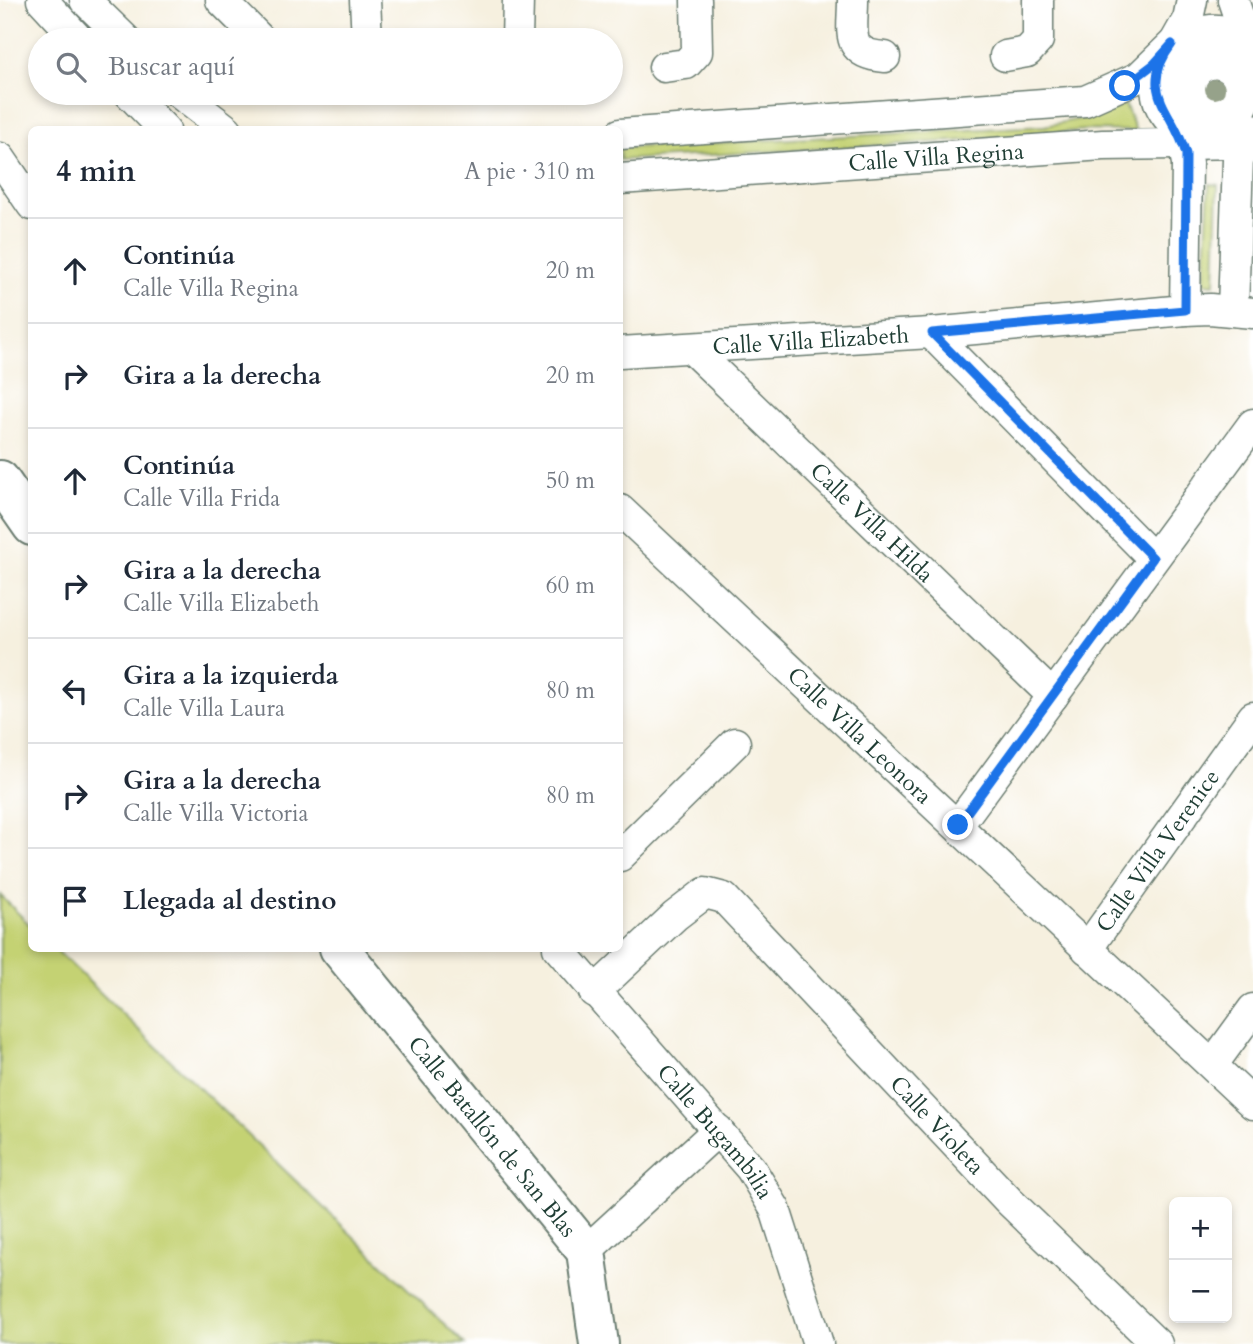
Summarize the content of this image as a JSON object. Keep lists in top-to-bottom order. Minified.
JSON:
{"streets":{"street":["Calle Villa Regina","Calle Villa Elizabeth","Calle Villa Hilda","Calle Villa Leonora","Calle Villa Verenice","Calle Violeta","Calle Bugambilia","Calle Batallón de San Blas"]},"crossings":[["Calle Villa Elizabeth","Calle Villa Hilda"],["Calle Villa Leonora","Calle Villa Verenice"],["Calle Violeta","Calle Bugambilia"]],"page":{"search":"Buscar aquí","heading":["4 min","A pie · 310 m"],"list":[["Continúa","Calle Villa Regina","20 m"],["Gira a la derecha","20 m"],["Continúa","Calle Villa Frida","50 m"],["Gira a la derecha","Calle Villa Elizabeth","60 m"],["Gira a la izquierda","Calle Villa Laura","80 m"],["Gira a la derecha","Calle Villa Victoria","80 m"],"Llegada al destino"],"map_buttons":["+","−"]}}
